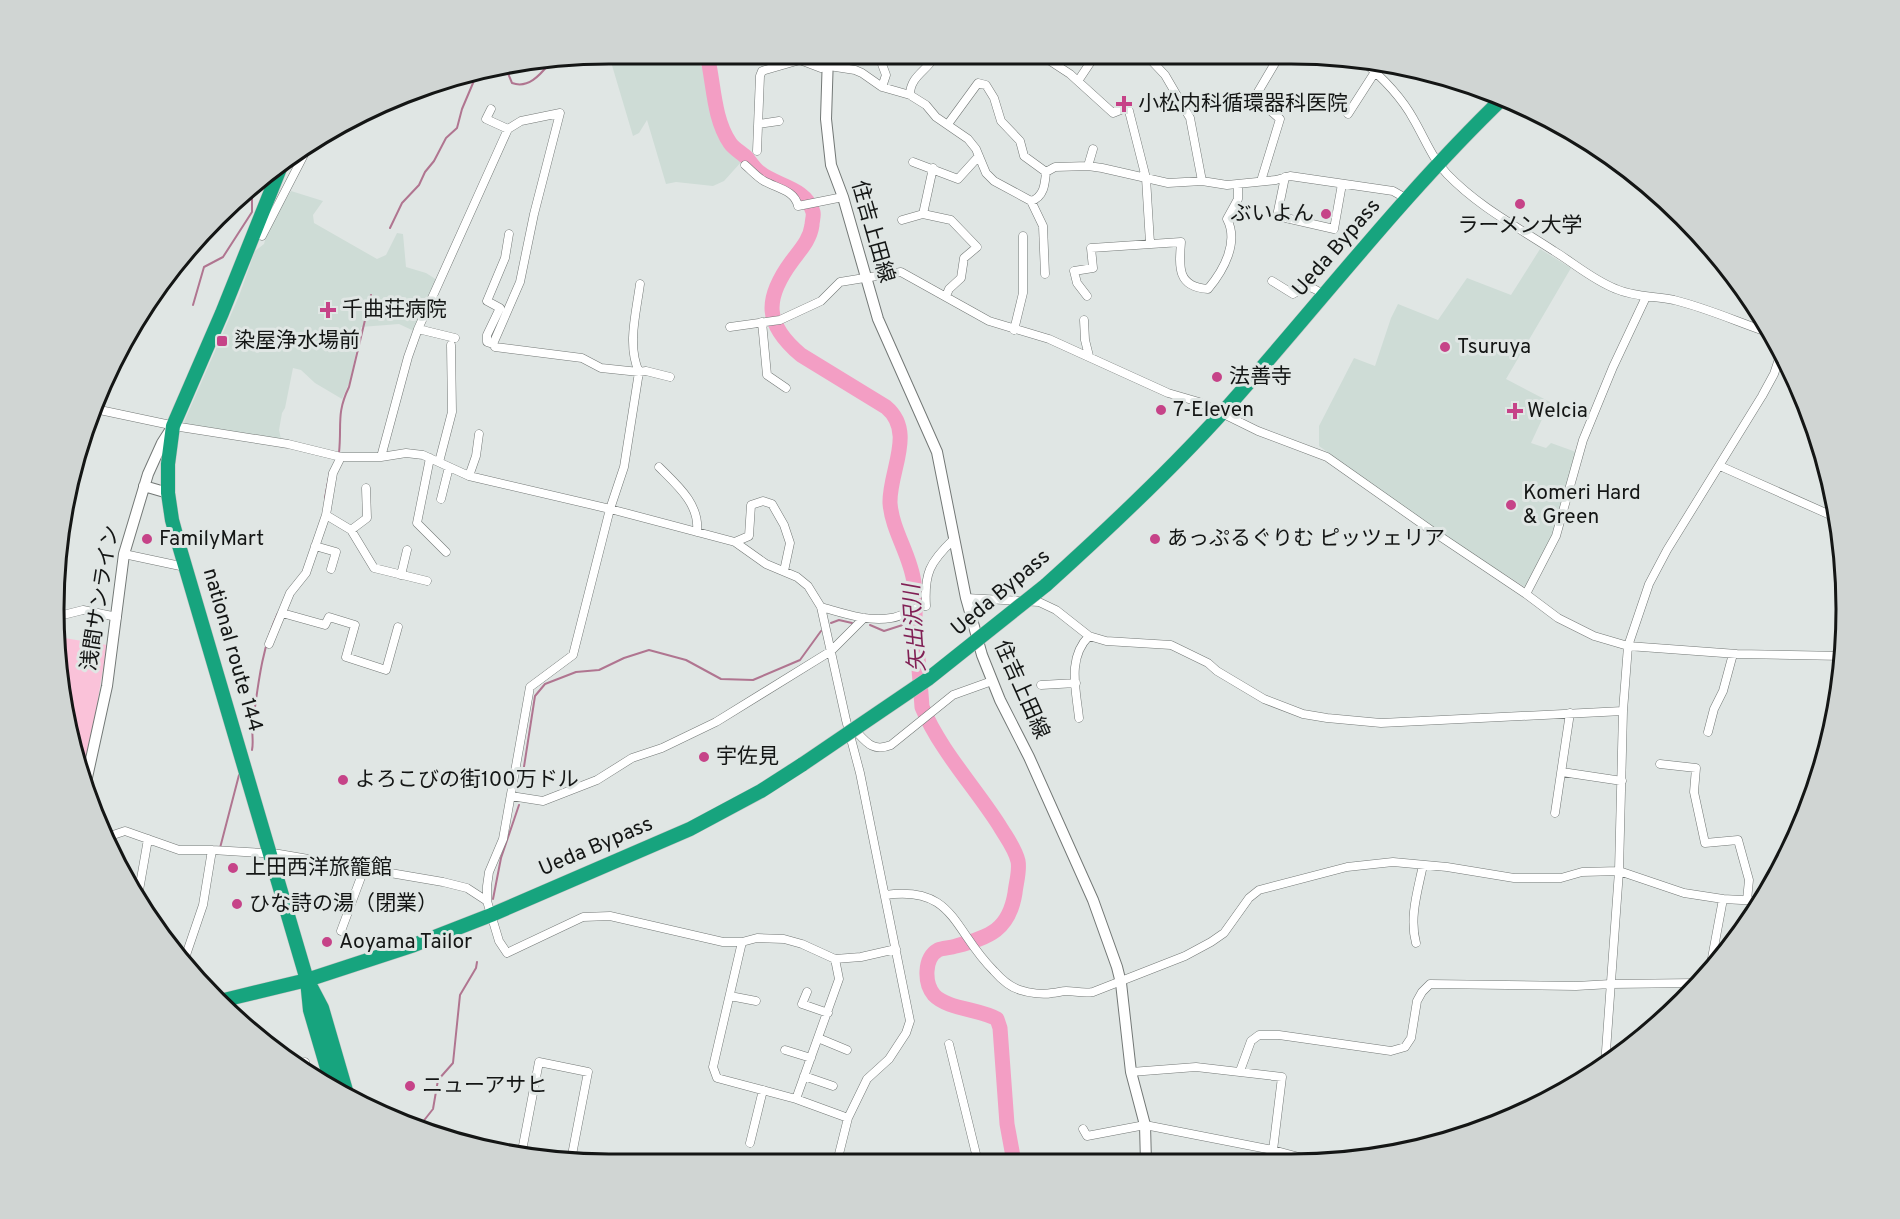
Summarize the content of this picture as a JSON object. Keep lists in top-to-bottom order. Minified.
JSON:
{"streets":{"highway":["Ueda Bypass","national route 144"],"main road":["住吉上田線","浅間サンライン"]},"crossings":[["Ueda Bypass","national route 144"],["浅間サンライン","national route 144"]],"water":["矢出沢川"],"places":{"health":["小松内科循環器科医院","千曲荘病院","Welcia"],"other":["ラーメン大学","ぶいよん","Tsuruya","法善寺","7-Eleven","Komeri Hard & Green","FamilyMart","あっぷるぐりむ ピッツェリア","宇佐見","よろこびの街100万ドル","上田西洋旅籠館","ひな詩の湯（閉業）","Aoyama Tailor","ニューアサヒ"],"transit":["染屋浄水場前"]}}
